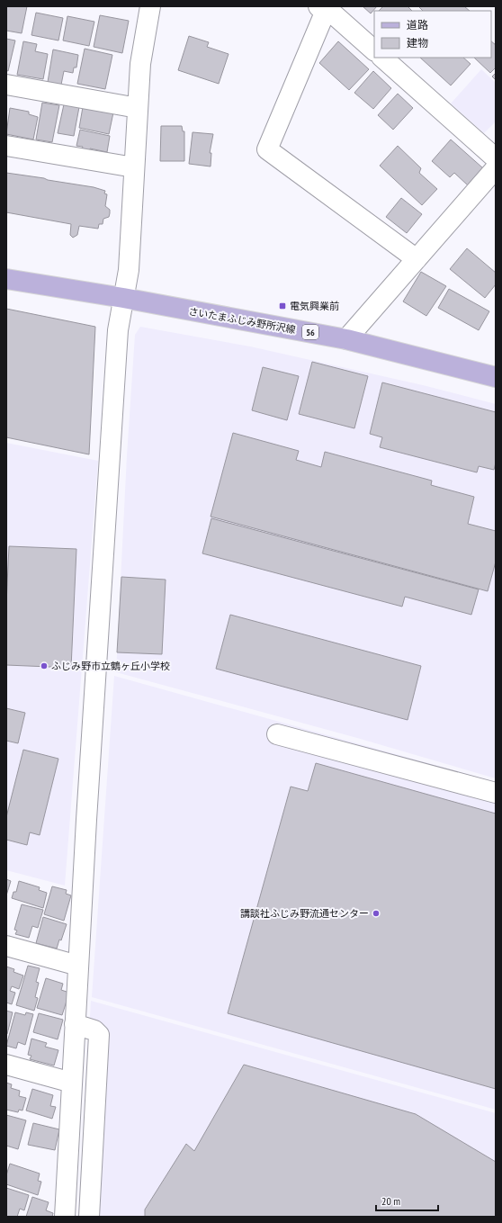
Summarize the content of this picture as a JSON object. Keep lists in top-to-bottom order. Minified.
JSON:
{"streets":{"main road":["さいたまふじみ野所沢線","56"]},"places":{"transit":["電気興業前"],"other":["ふじみ野市立鶴ヶ丘小学校","講談社ふじみ野流通センター"]},"legend":["道路","建物"],"scale_bar":"20 m"}
